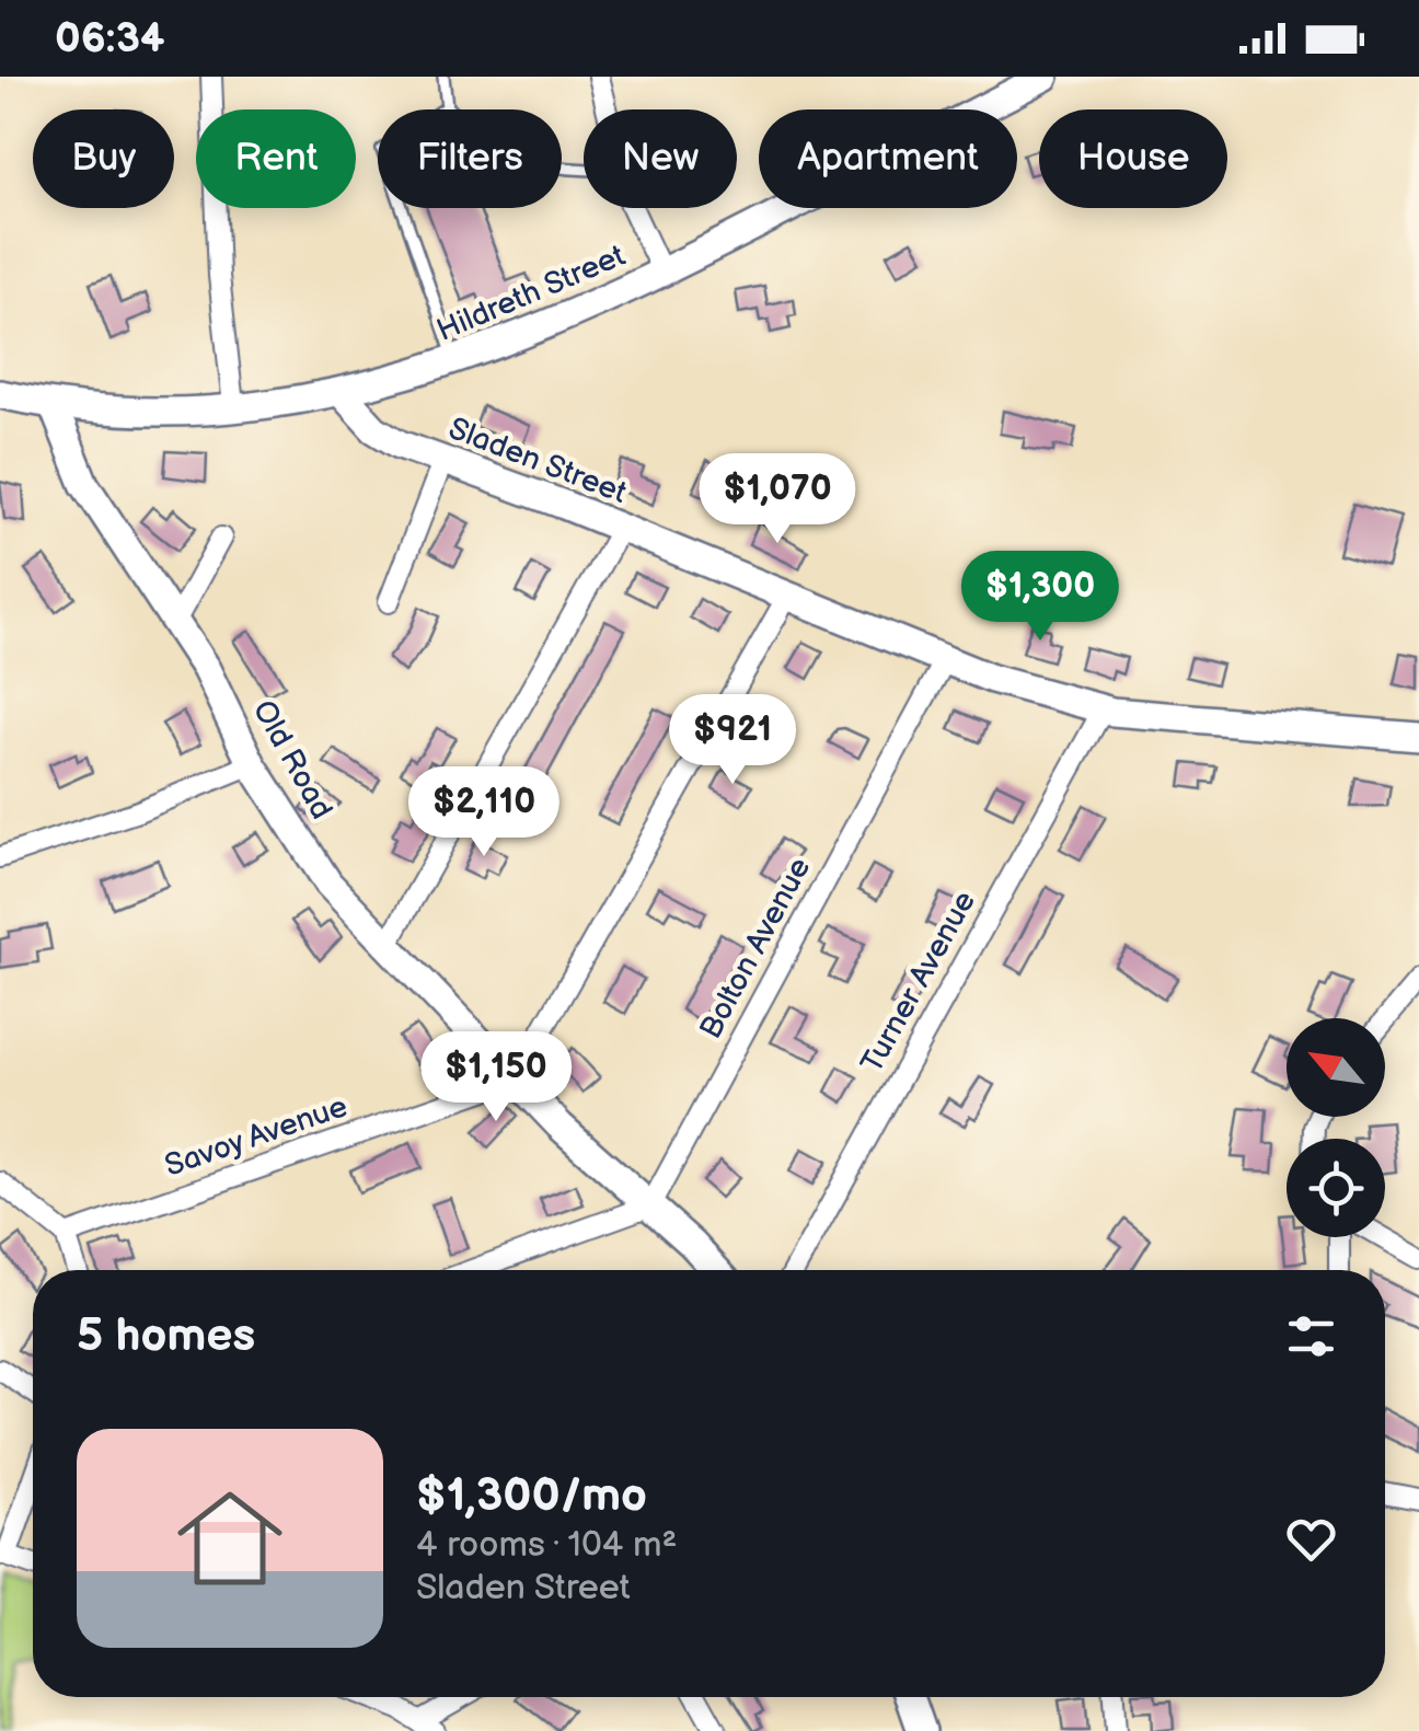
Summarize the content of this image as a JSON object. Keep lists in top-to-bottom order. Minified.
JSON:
{"streets":{"street":["Hildreth Street","Sladen Street","Old Road","Bolton Avenue","Turner Avenue","Savoy Avenue"]},"crossings":[["Hildreth Street","Sladen Street"],["Hildreth Street","Old Road"],["Sladen Street","Bolton Avenue"],["Sladen Street","Turner Avenue"],["Old Road","Bolton Avenue"],["Old Road","Savoy Avenue"]],"north":"top left","page":{"status":"06:34","chip":["Buy","Rent","Filters","New","Apartment","House"],"price":["$1,070","$1,300","$921","$2,110","$1,150"],"heading":"5 homes","list":[{"name":"$1,300/mo","note":"4 rooms · 104 m² · Sladen Street"}]}}
